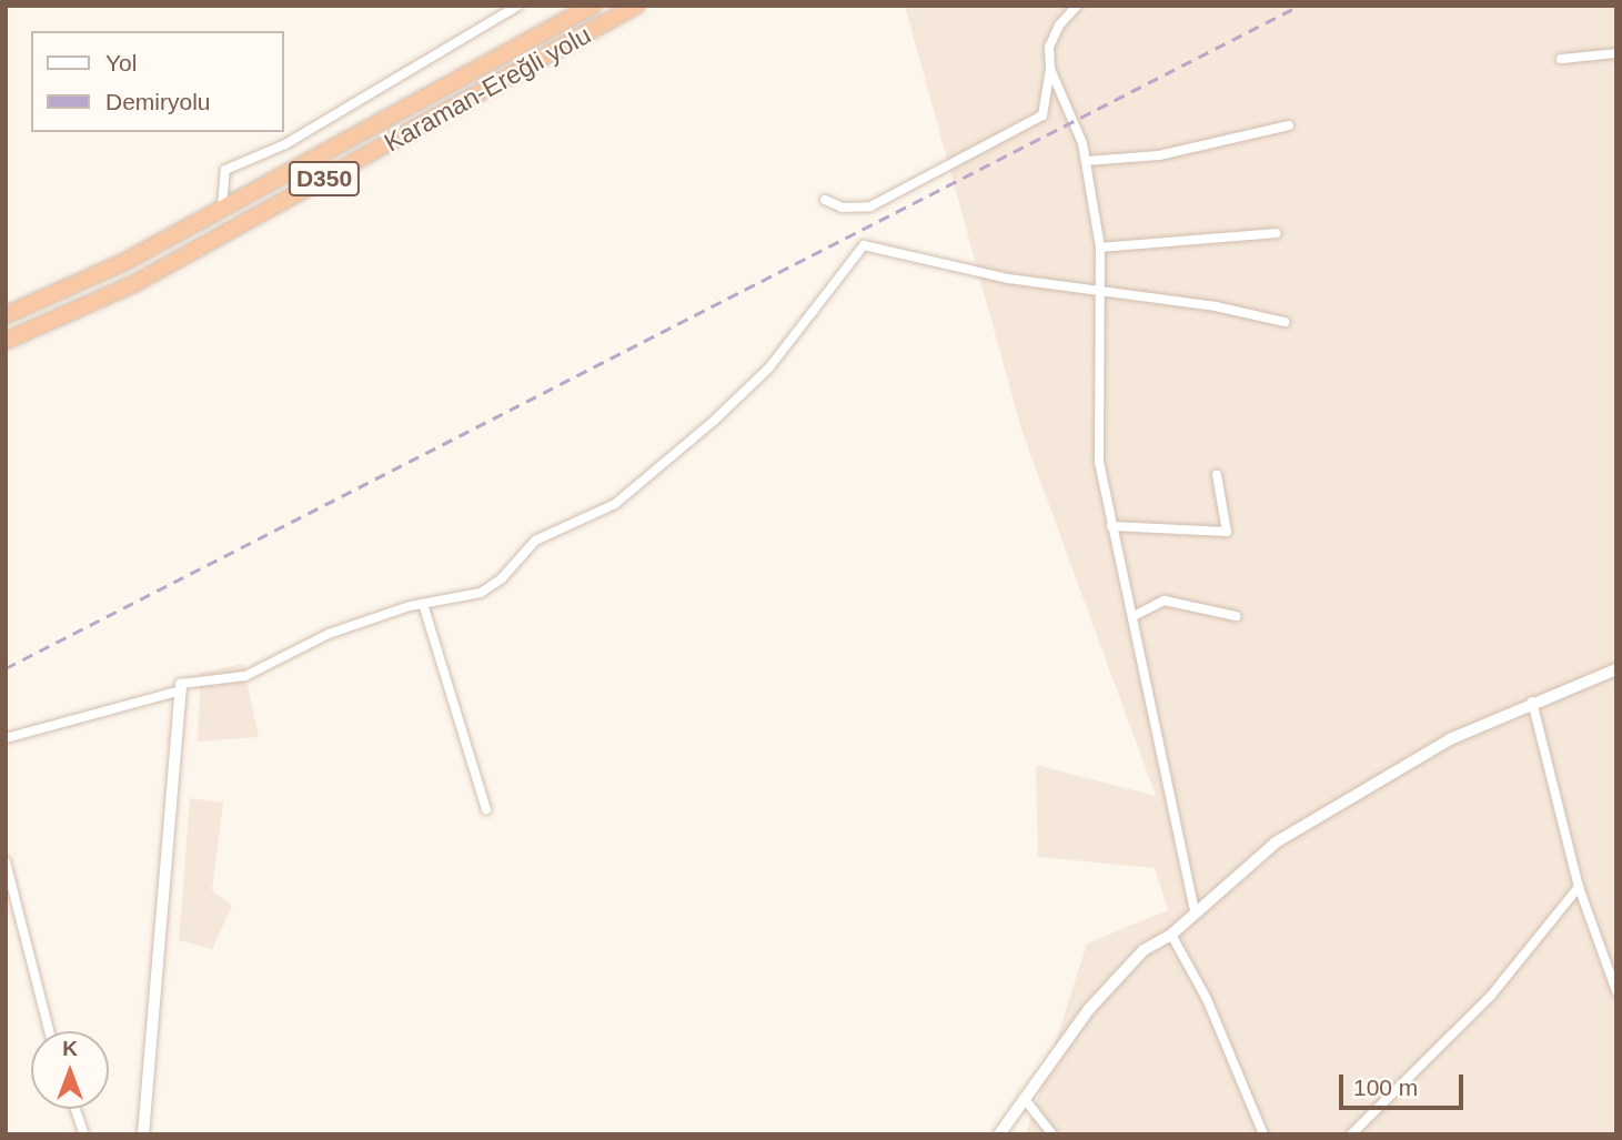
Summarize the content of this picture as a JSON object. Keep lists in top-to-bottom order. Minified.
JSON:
{"streets":{"highway":["Karaman-Ereğli yolu","D350"]},"legend":["Yol","Demiryolu"],"scale_bar":"100 m","north":"top"}
